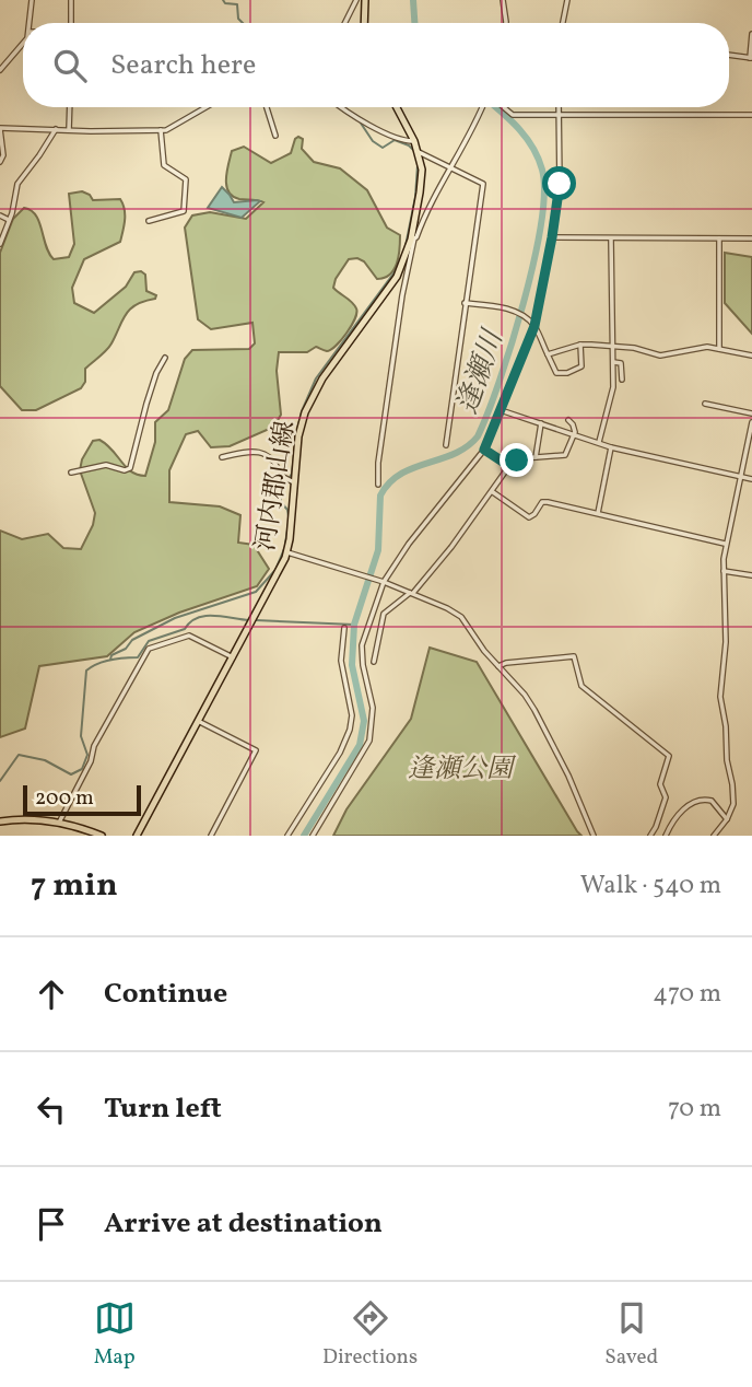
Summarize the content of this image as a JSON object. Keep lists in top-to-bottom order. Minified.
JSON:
{"streets":{"main road":["河内郡山線"]},"water":["逢瀬川"],"parks":["逢瀬公園"],"scale_bar":"200 m","page":{"search":"Search here","scale":"200 m","heading":["7 min","Walk · 540 m"],"list":[["Continue","470 m"],["Turn left","70 m"],"Arrive at destination"],"nav":["Map","Directions","Saved"]}}
